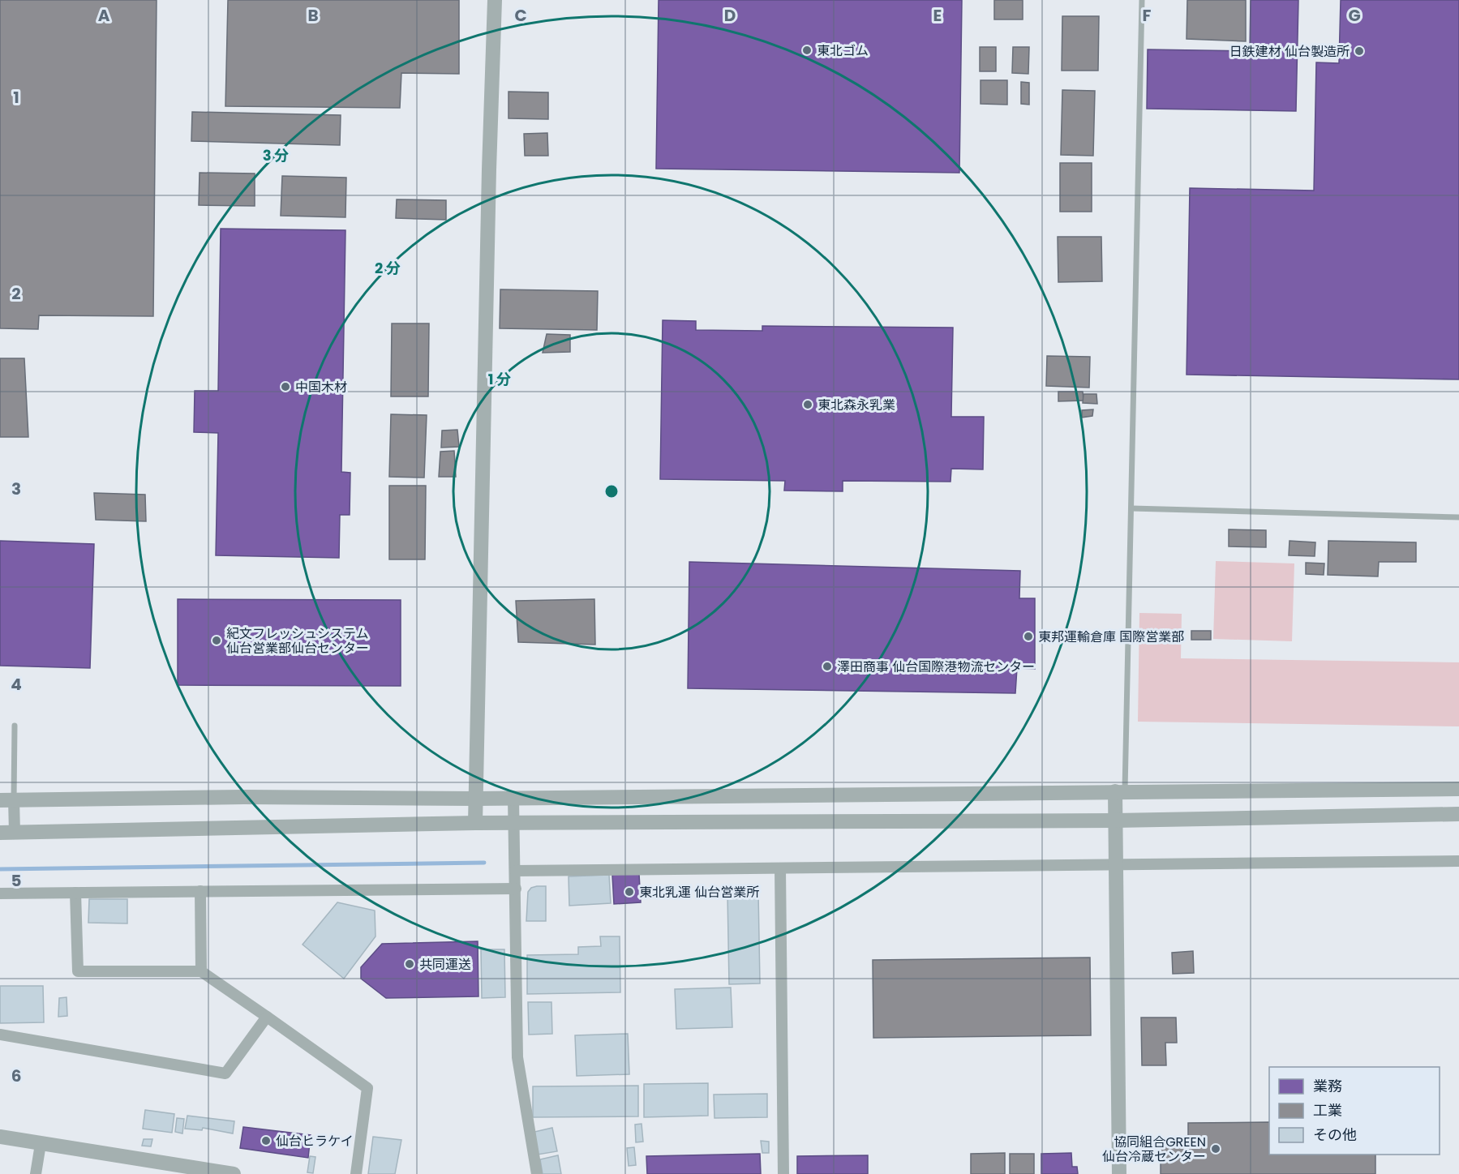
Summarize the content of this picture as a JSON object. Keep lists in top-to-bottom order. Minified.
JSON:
{"places":["東北ゴム","日鉄建材 仙台製造所","中国木材","東北森永乳業","東邦運輸倉庫 国際営業部","紀文フレッシュシステム 仙台営業部仙台センター","澤田商事 仙台国際港物流センター","東北乳運 仙台営業所","共同運送","仙台ヒラケイ","協同組合GREEN 仙台冷蔵センター"],"legend":["業務","工業","その他"],"grid":{"columns":["A","B","C","D","E","F","G"],"rows":["1","2","3","4","5","6"]},"rings":["3 分","2 分","1 分"]}
